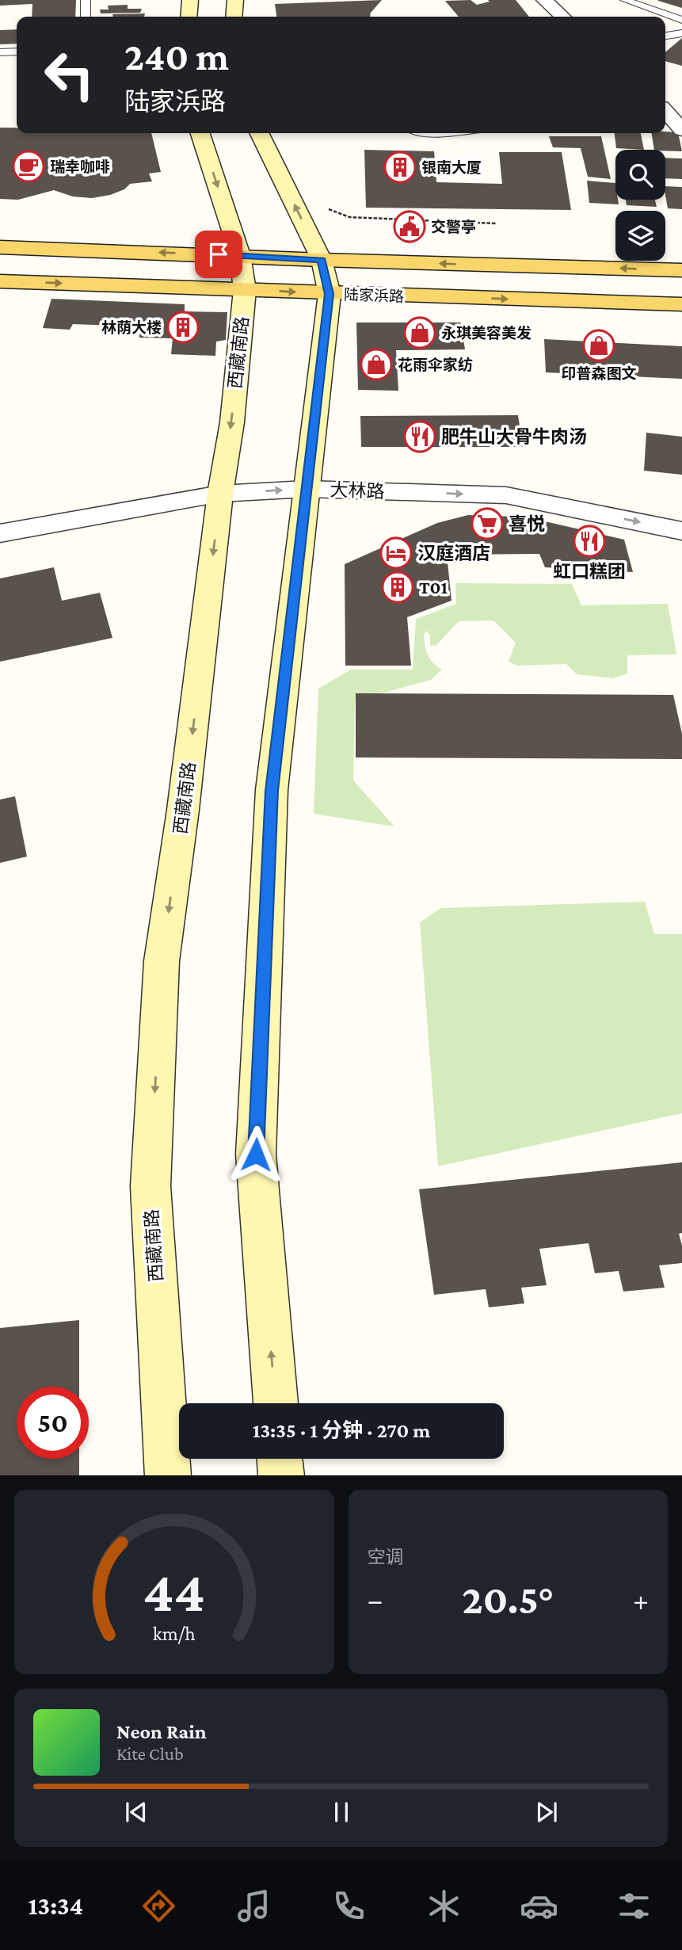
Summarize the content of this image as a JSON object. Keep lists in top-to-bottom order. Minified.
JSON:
{"streets":{"main road":["陆家浜路","西藏南路"],"street":["大林路"]},"crossings":[["陆家浜路","西藏南路"],["西藏南路","大林路"]],"one_way":["大林路"],"places":{"cafe":["瑞幸咖啡"],"building":["银南大厦","林荫大楼","T01"],"public building":["交警亭"],"shop":["永琪美容美发","印普森图文","花雨伞家纺"],"restaurant":["肥牛山大骨牛肉汤","虹口糕团"],"supermarket":["喜悦"],"hotel":["汉庭酒店"]},"page":{"turn":["240 m","陆家浜路"],"limit":"50","trip":"13:35 · 1 分钟 · 270 m","tile":"空调","heat":["−","20.5°","+"],"song":["Neon Rain","Kite Club"],"tabs":"13:34","gauge":["44","km/h"]}}
